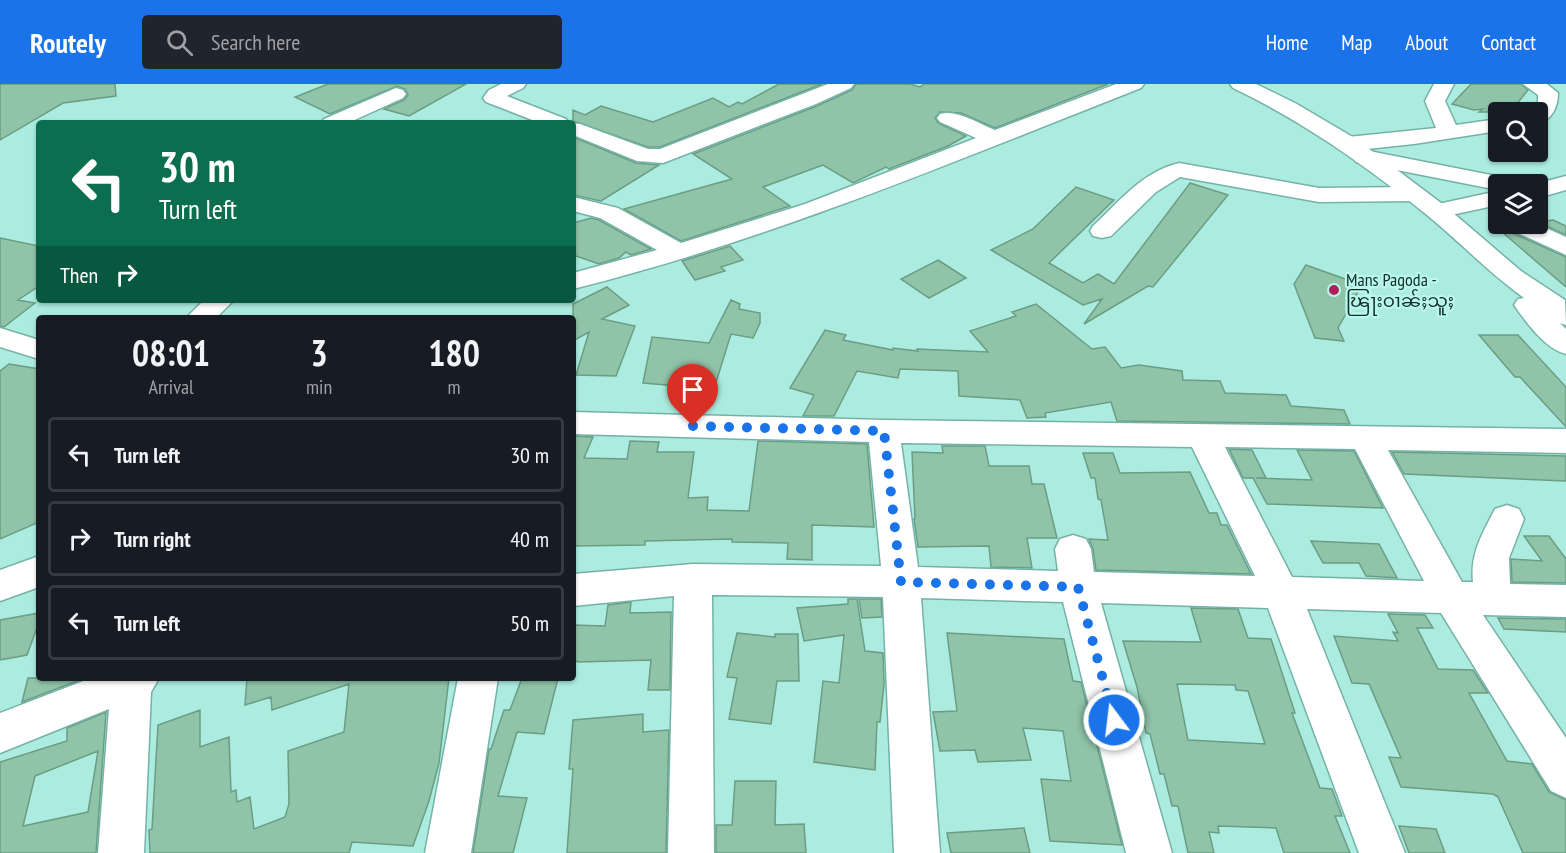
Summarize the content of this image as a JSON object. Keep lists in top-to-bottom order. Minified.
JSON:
{"places":["Mans Pagoda - ၽြႃးဝၢၼ်ႈသူႈ"],"page":{"header":"Routely","search":"Search here","nav":["Home","Map","About","Contact"],"turn":["30 m","Turn left"],"then":"Then","eta":["08:01","Arrival","3","min","180","m"],"list":[{"name":"Turn left","value":"30 m"},{"name":"Turn right","value":"40 m"},{"name":"Turn left","value":"50 m"}]}}
